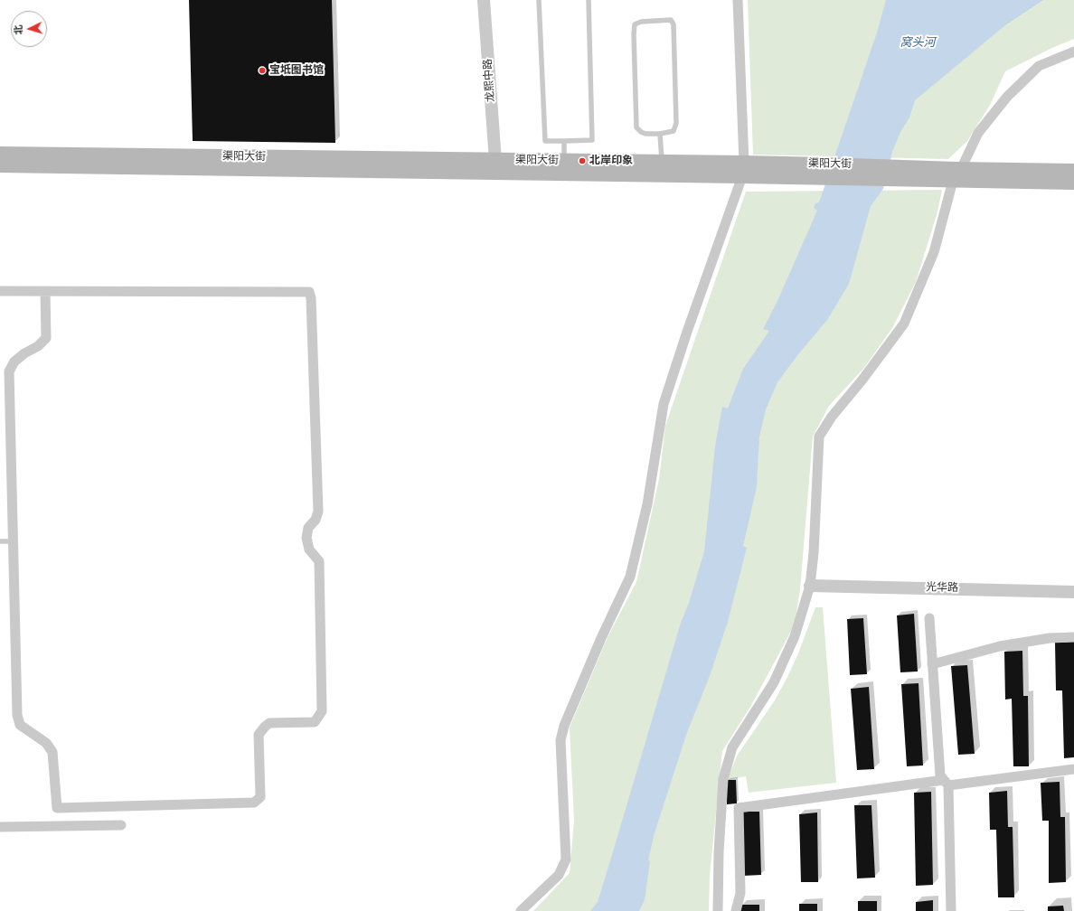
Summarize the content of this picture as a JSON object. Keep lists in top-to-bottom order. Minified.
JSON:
{"streets":{"main road":["渠阳大街"],"street":["龙熙中路","光华路"]},"crossings":[["龙熙中路","渠阳大街"]],"water":["窝头河"],"places":["宝坻图书馆","北岸印象"],"north":"left"}
